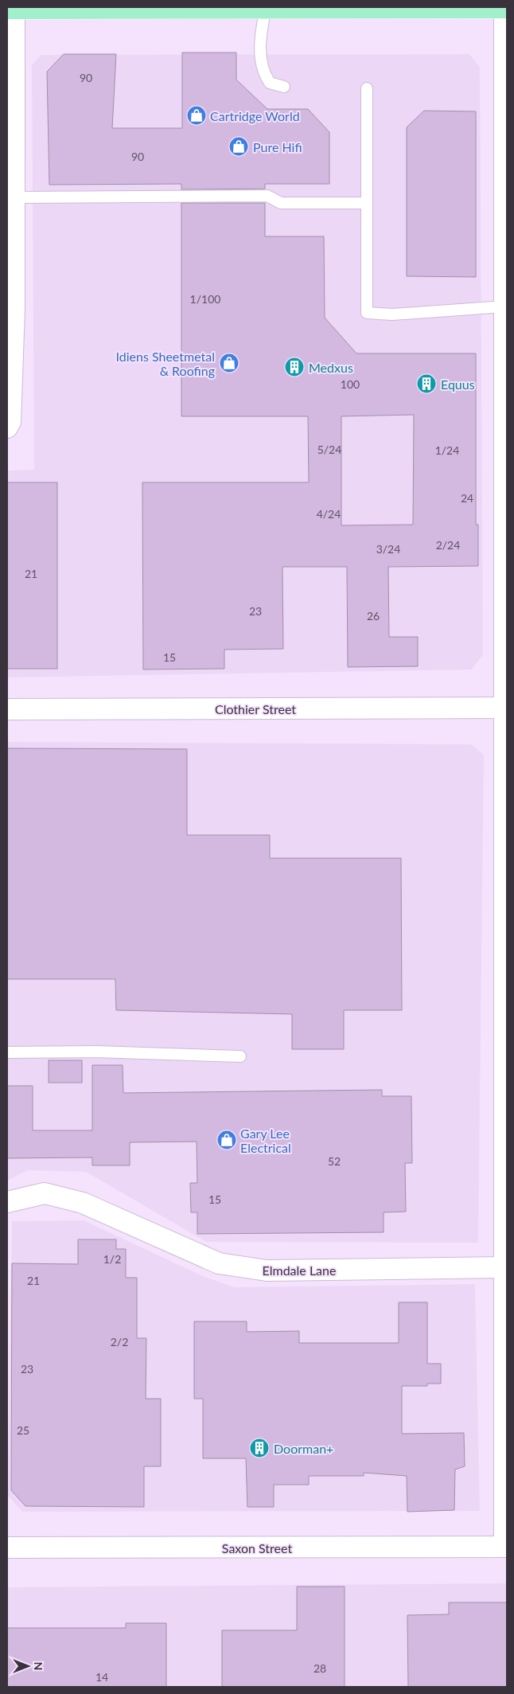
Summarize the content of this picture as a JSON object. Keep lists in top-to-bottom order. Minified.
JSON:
{"streets":{"street":["Clothier Street","Elmdale Lane","Saxon Street"]},"places":{"shop":["Cartridge World","Pure Hifi","Idiens Sheetmetal & Roofing","Gary Lee Electrical"],"building":["Medxus","Equus","Doorman+"]},"house_numbers":["90","90","1/100","100","5/24","1/24","24","4/24","2/24","3/24","21","23","26","15","52","15","1/2","21","2/2","23","25","28","14"],"north":"right"}
